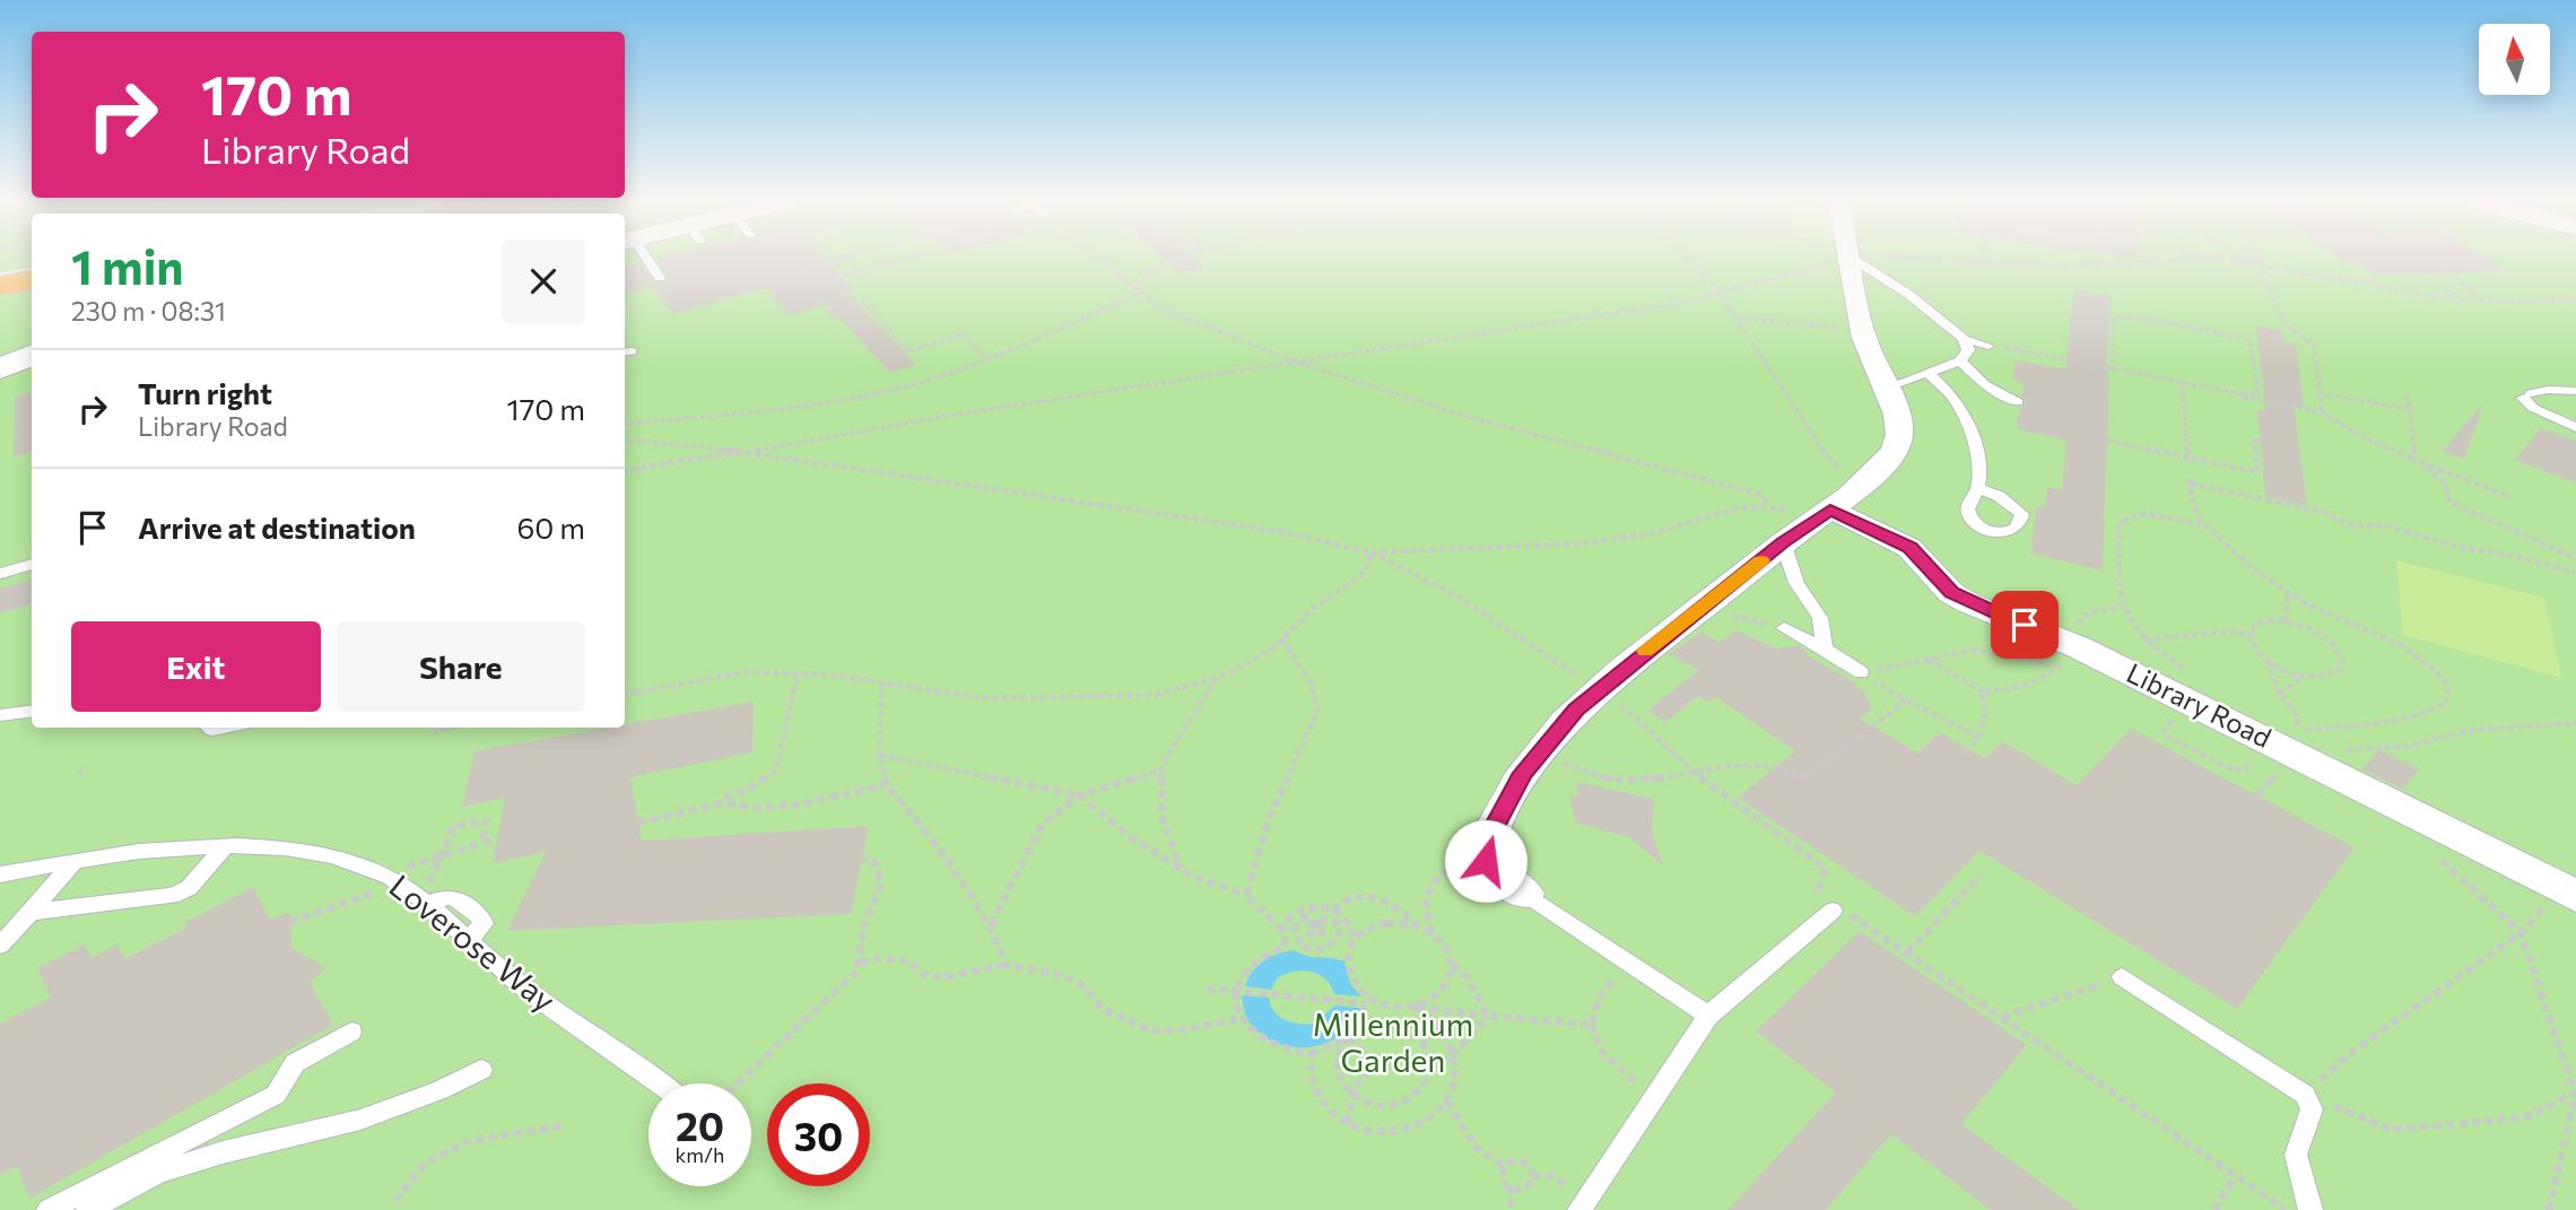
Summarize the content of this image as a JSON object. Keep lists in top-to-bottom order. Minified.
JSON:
{"streets":{"street":["Library Road"],"lane":["Loverose Way"]},"parks":["Millennium Garden"],"north":"top","page":{"turn":["170 m","Library Road"],"heading":["1 min","230 m · 08:31"],"list":[{"name":"Turn right","note":"Library Road","value":"170 m"},{"name":"Arrive at destination","value":"60 m"}],"buttons":["Exit","Share"],"speed":"20 km/h","limit":"30"}}
